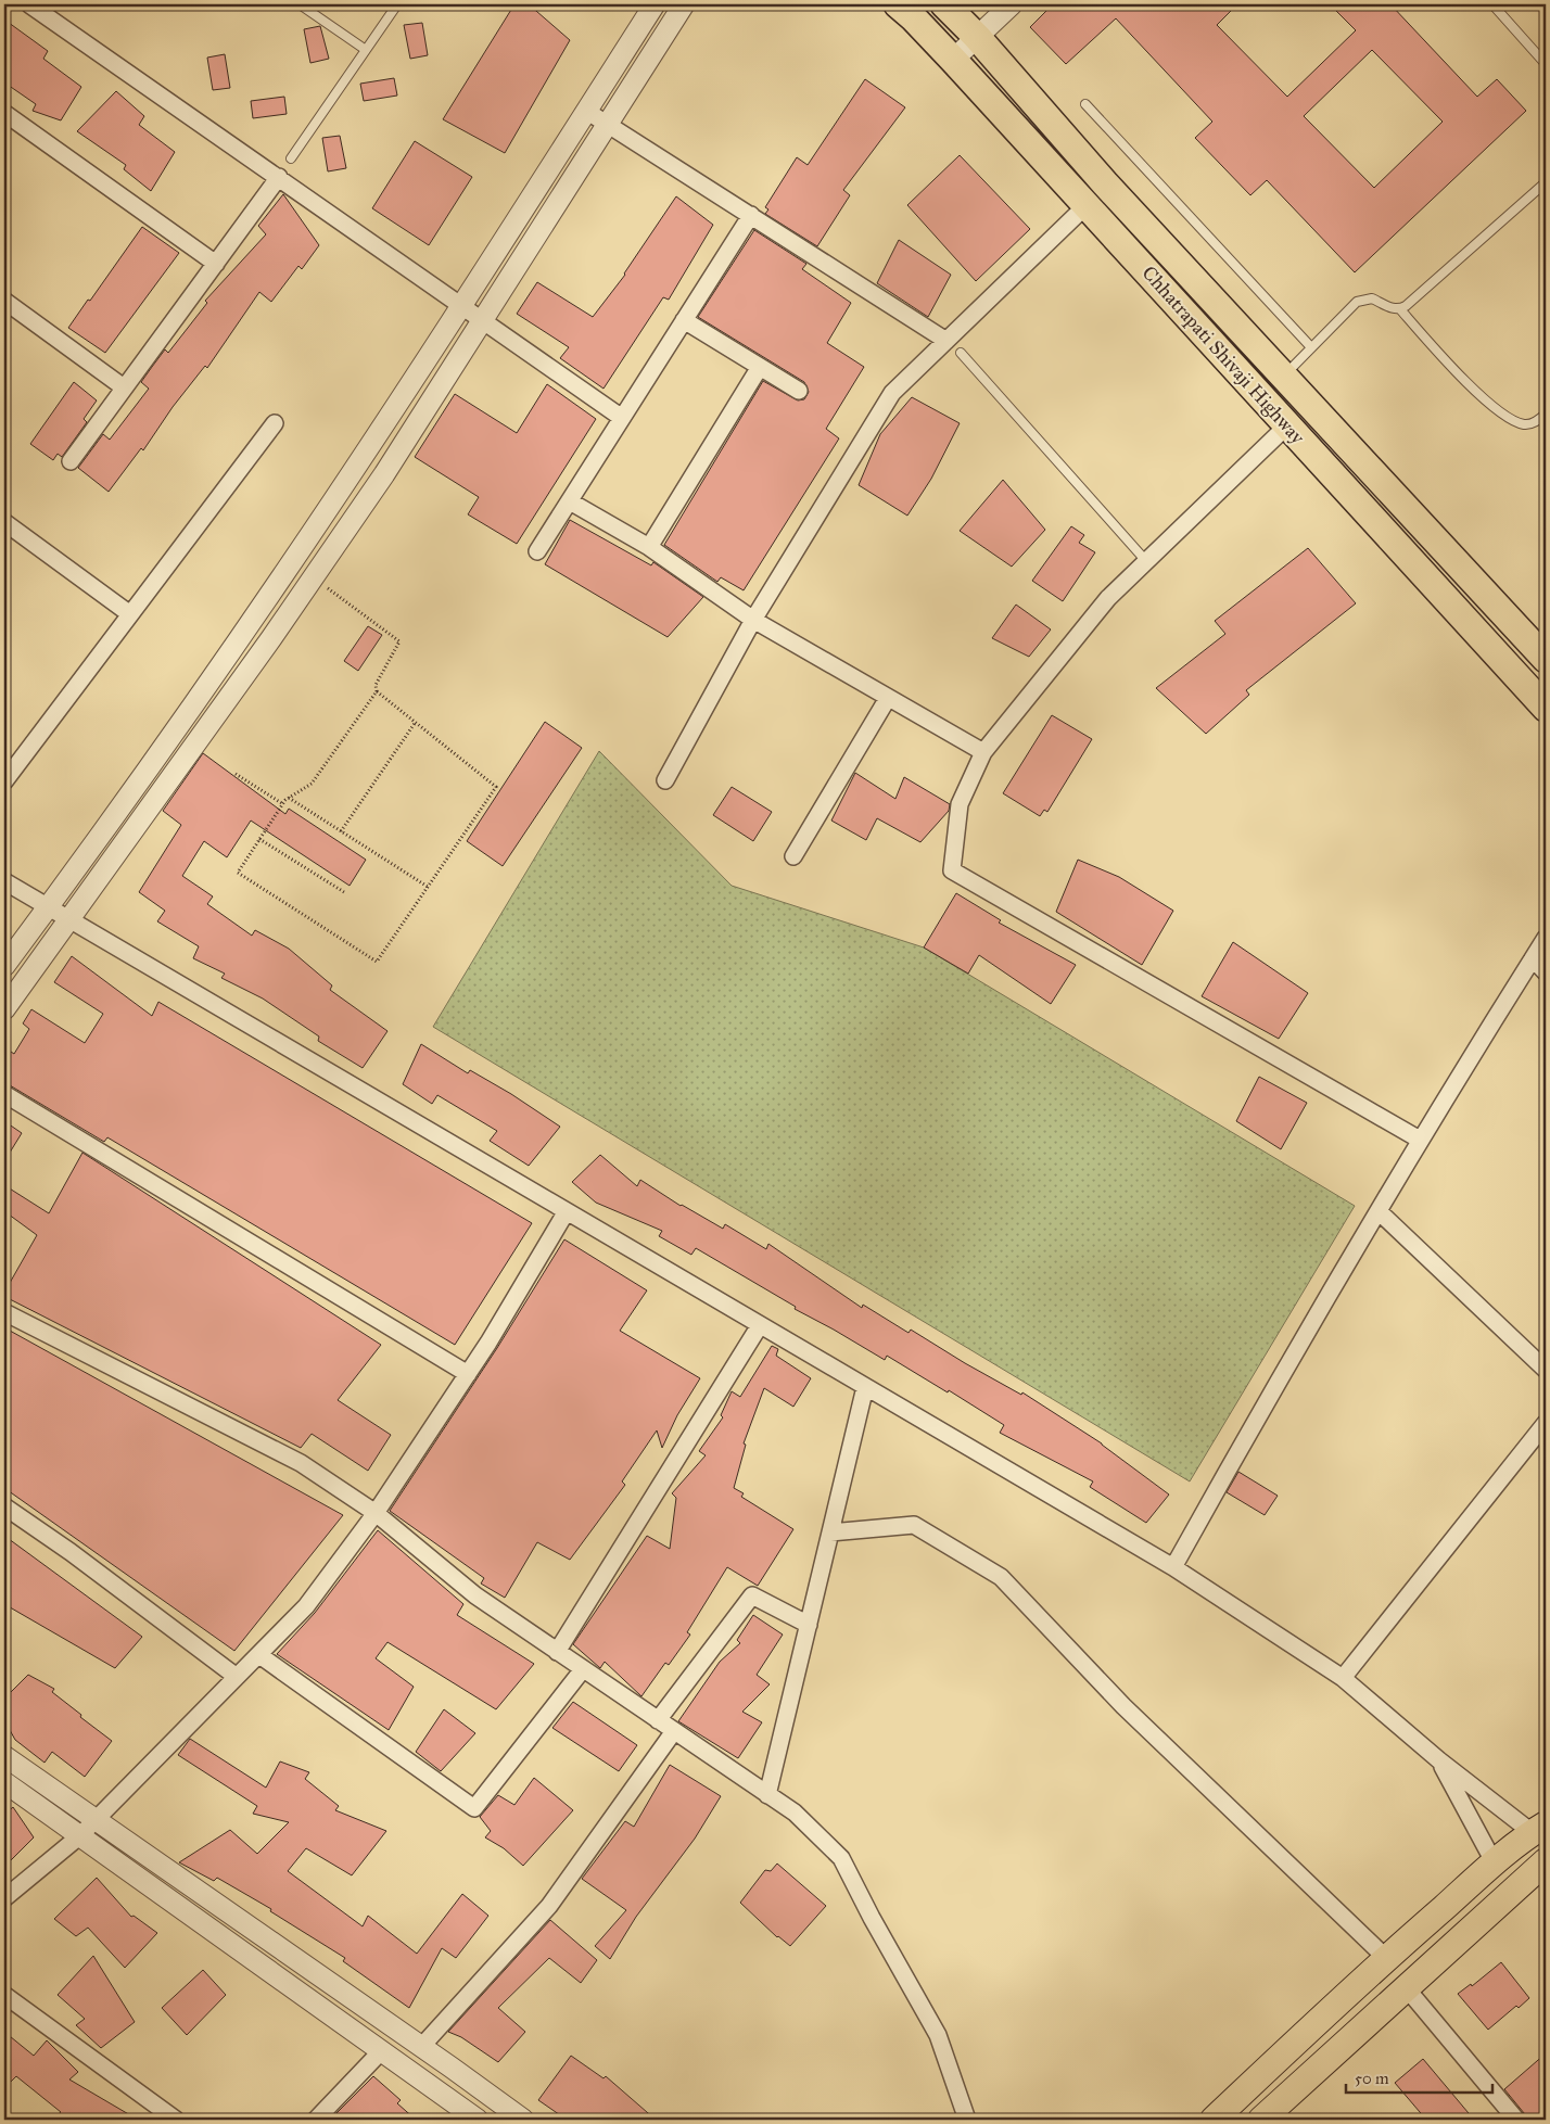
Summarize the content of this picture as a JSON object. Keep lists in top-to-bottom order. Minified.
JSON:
{"streets":{"highway":["Chhatrapati Shivaji Highway"]},"scale_bar":"50 m"}
